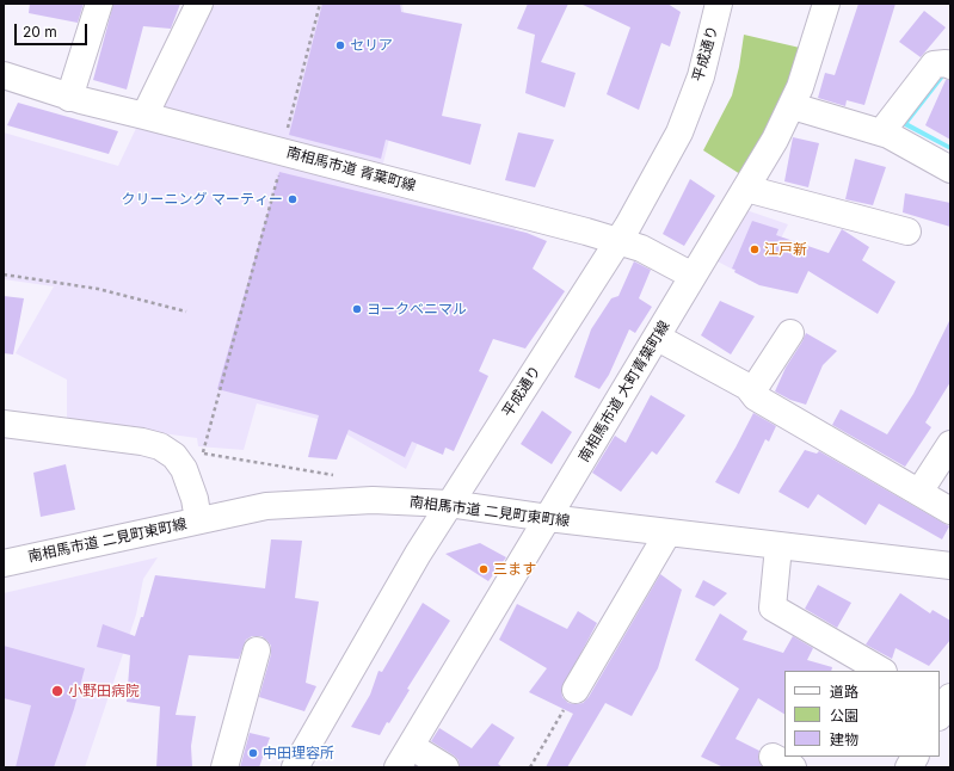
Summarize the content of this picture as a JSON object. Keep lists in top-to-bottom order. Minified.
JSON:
{"streets":{"street":["平成通り","南相馬市道 青葉町線","南相馬市道 大町青葉町線","南相馬市道 二見町東町線"]},"crossings":[["平成通り","南相馬市道 青葉町線"],["平成通り","南相馬市道 二見町東町線"],["南相馬市道 青葉町線","南相馬市道 大町青葉町線"],["南相馬市道 大町青葉町線","南相馬市道 二見町東町線"]],"places":["セリア","クリーニング マーティー","江戸新","ヨークベニマル","三ます","小野田病院","中田理容所"],"legend":["道路","公園","建物"],"scale_bar":"20 m"}
